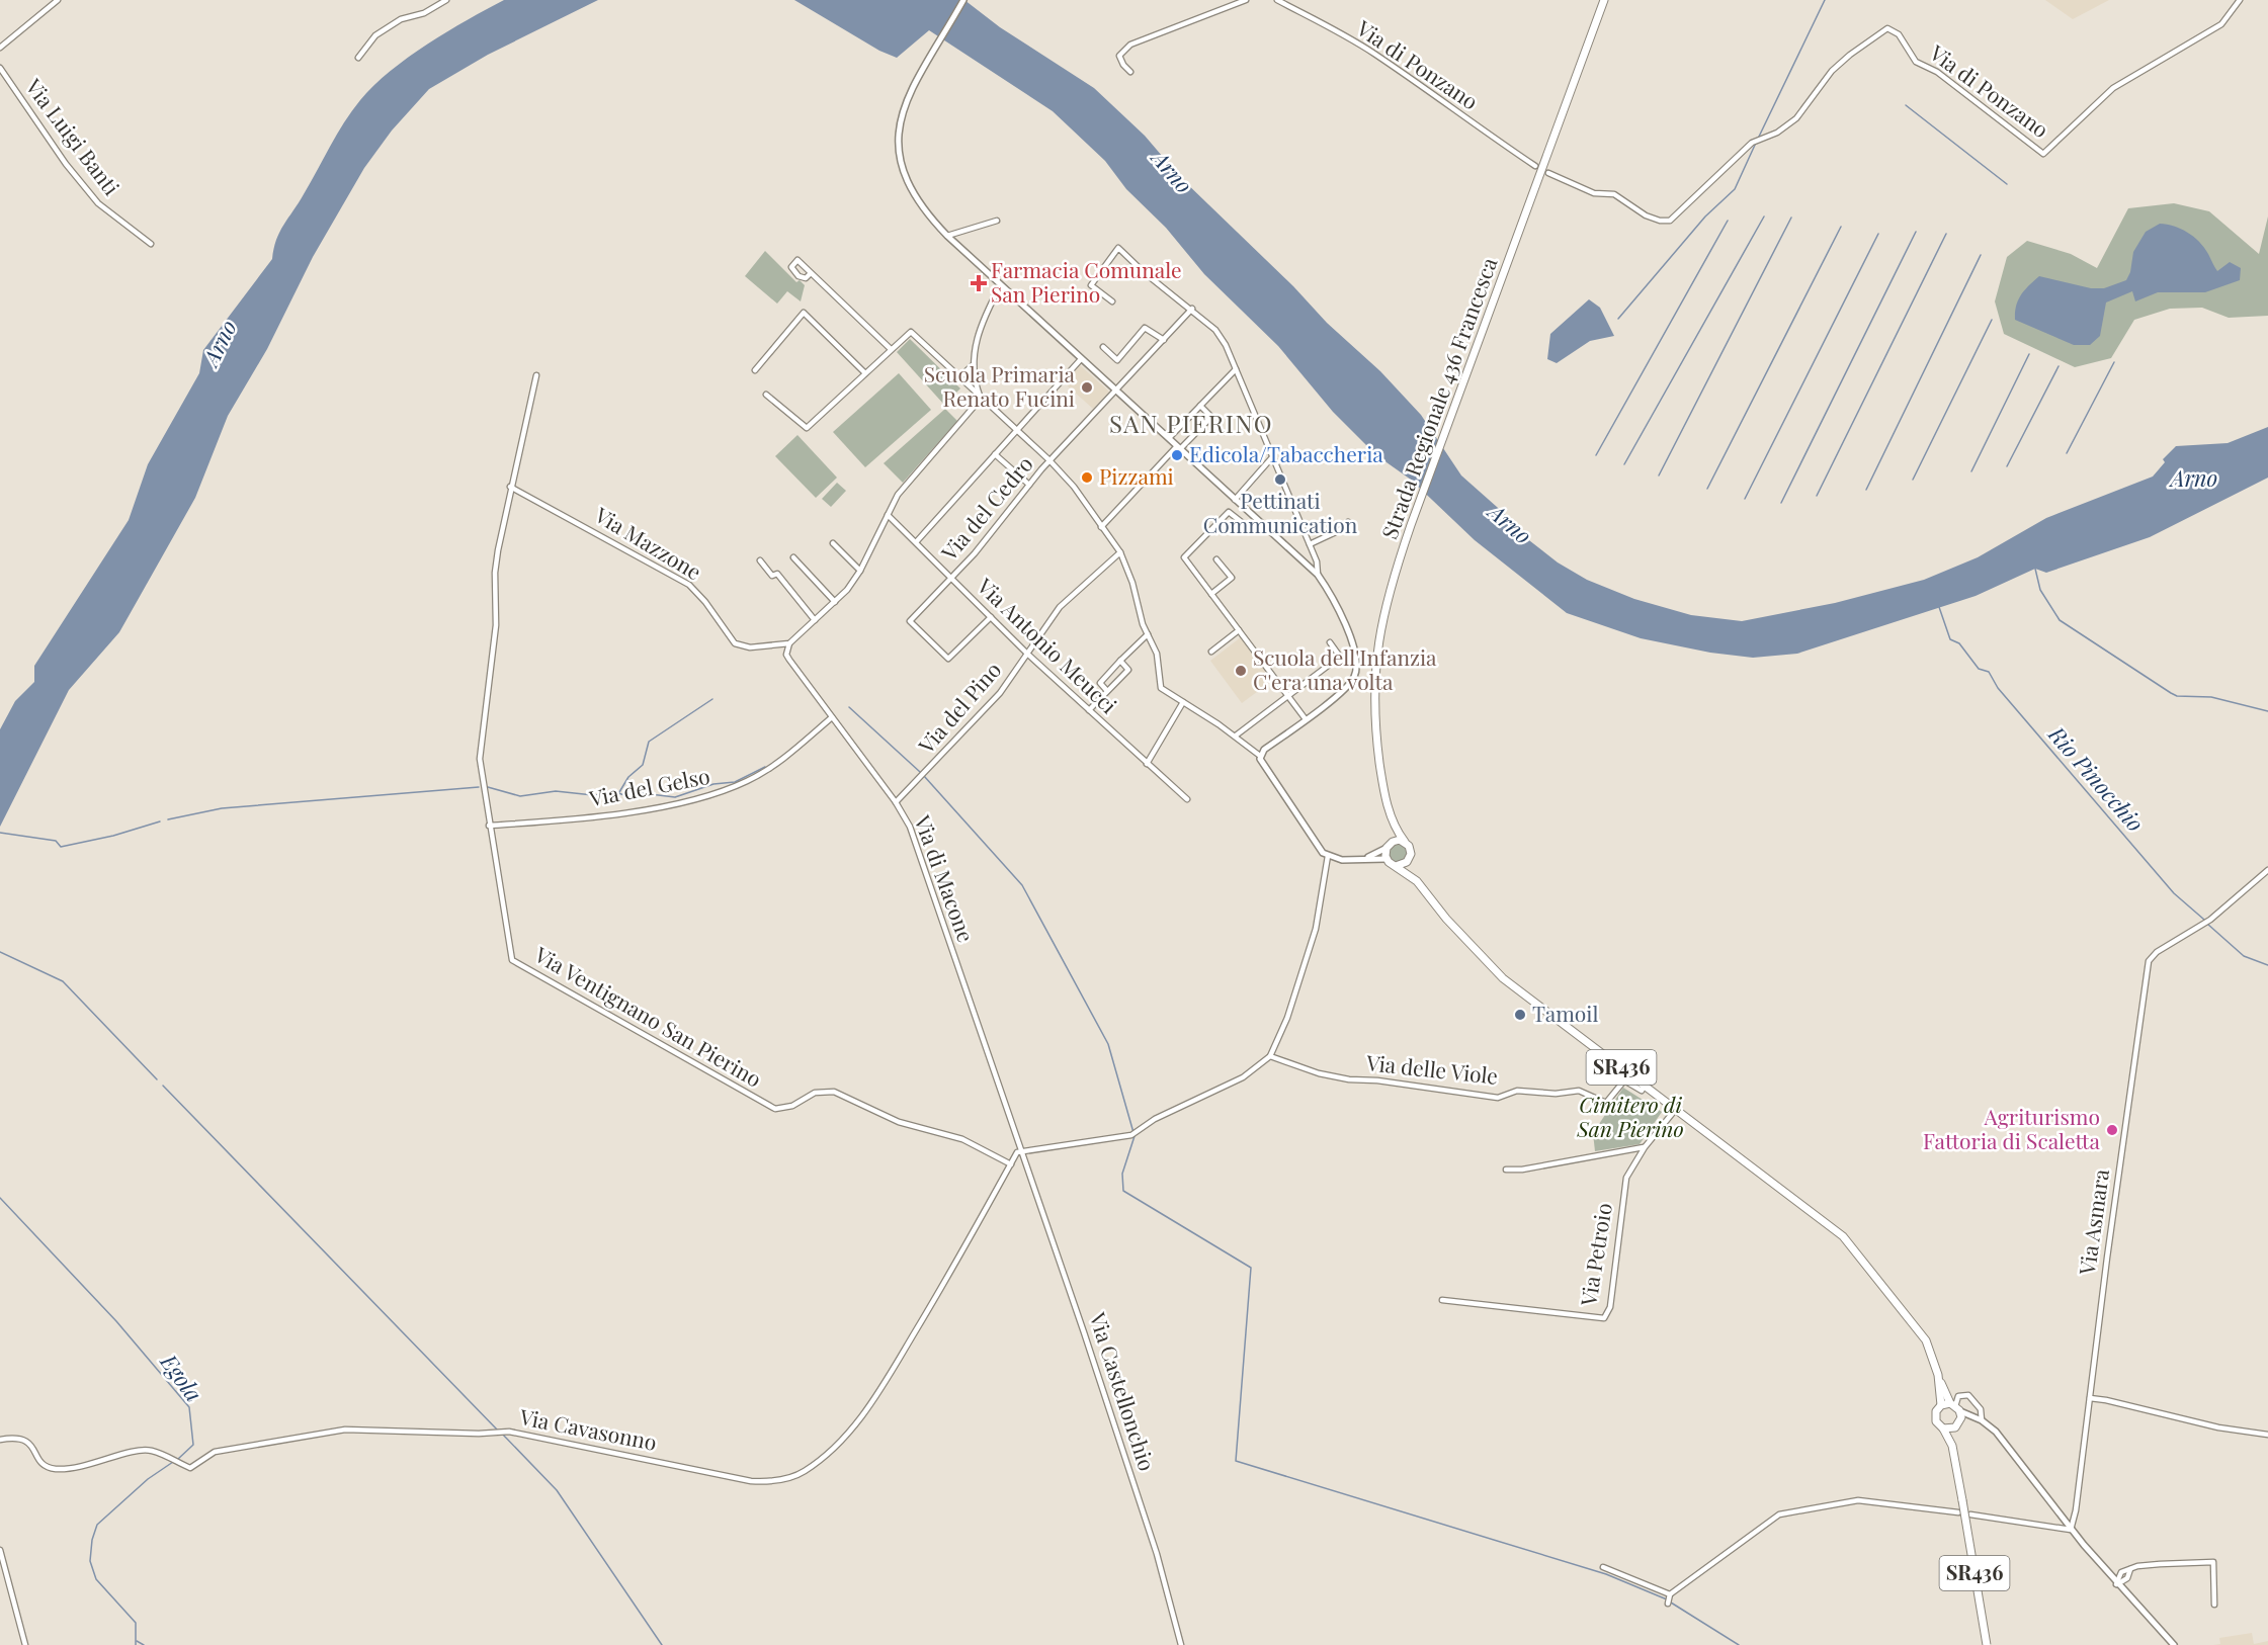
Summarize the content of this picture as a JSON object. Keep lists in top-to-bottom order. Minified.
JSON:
{"streets":{"main road":["Strada Regionale 436 Francesca","SR436"],"street":["Via di Ponzano","Via Luigi Banti","Via del Cedro","Via Mazzone","Via Antonio Meucci","Via del Pino","Via del Gelso","Via di Macone","Via Ventignano San Pierino","Via delle Viole","Via Asmara","Via Petroio","Via Castellonchio","Via Cavasonno"]},"crossings":[["Strada Regionale 436 Francesca","Via delle Viole"],["Strada Regionale 436 Francesca","Via Petroio"],["Via del Cedro","Via Antonio Meucci"],["Via Mazzone","Via di Macone"],["Via Mazzone","Via Ventignano San Pierino"],["Via Antonio Meucci","Via del Pino"],["Via del Pino","Via di Macone"],["Via del Gelso","Via di Macone"],["Via del Gelso","Via Ventignano San Pierino"],["Via di Macone","Via Castellonchio"],["Via di Macone","Via Cavasonno"],["Via Ventignano San Pierino","Via Cavasonno"],["Via Castellonchio","Via Cavasonno"]],"districts":["SAN PIERINO"],"water":["Arno","Rio Pinocchio","Egola"],"parks":["Cimitero di San Pierino"],"places":{"health":["Farmacia Comunale San Pierino"],"other":["Scuola Primaria Renato Fucini","Edicola/Tabaccheria","Pizzami","Pettinati Communication","Scuola dell'Infanzia C'era una volta","Tamoil","Agriturismo Fattoria di Scaletta"]}}
